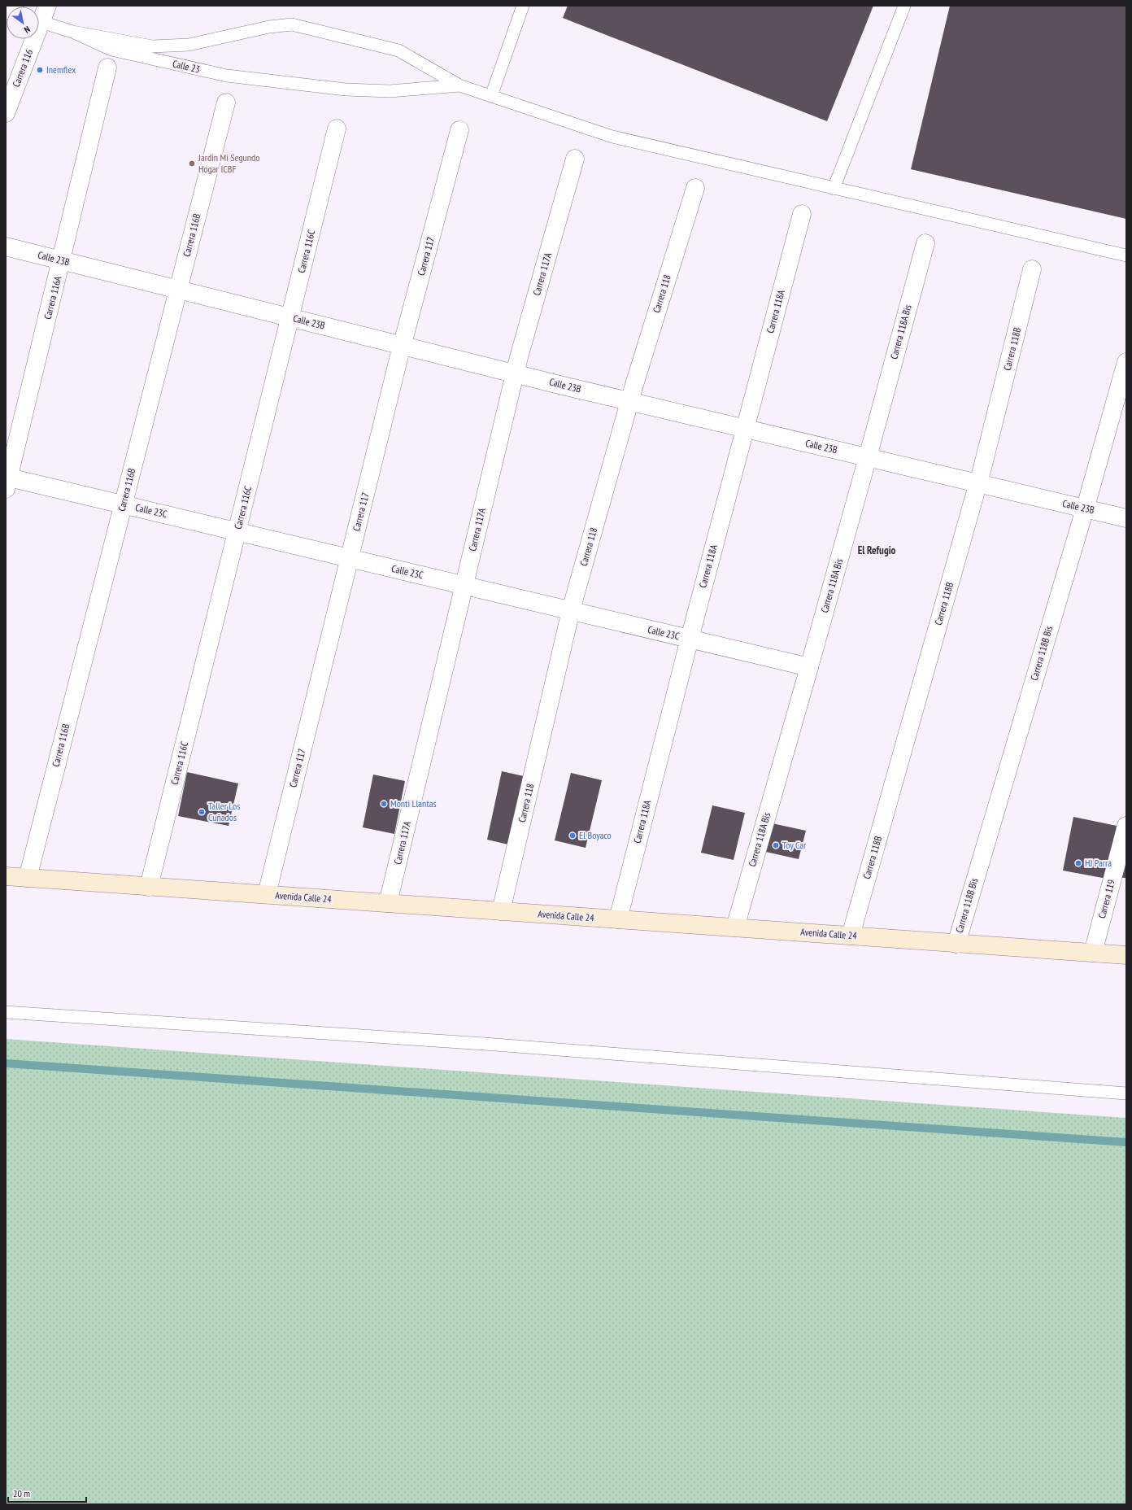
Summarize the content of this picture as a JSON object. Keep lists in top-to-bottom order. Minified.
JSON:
{"streets":{"main road":["Avenida Calle 24"],"street":["Carrera 116","Carrera 116B","Carrera 116C","Carrera 117","Calle 23B","Carrera 117A","Carrera 118","Carrera 116A","Carrera 118A","Carrera 118A Bis","Carrera 118B","Calle 23C","Carrera 118B Bis","Carrera 119"],"lane":["Calle 23"]},"crossings":[["Calle 23","Carrera 116"],["Carrera 116B","Calle 23B"],["Carrera 116B","Calle 23C"],["Carrera 116B","Avenida Calle 24"],["Carrera 116C","Calle 23B"],["Carrera 116C","Calle 23C"],["Carrera 116C","Avenida Calle 24"],["Carrera 117","Calle 23B"],["Carrera 117","Calle 23C"],["Carrera 117","Avenida Calle 24"],["Calle 23B","Carrera 117A"],["Calle 23B","Carrera 118"],["Calle 23B","Carrera 116A"],["Calle 23B","Carrera 118A"],["Calle 23B","Carrera 118A Bis"],["Calle 23B","Carrera 118B"],["Calle 23B","Carrera 118B Bis"],["Carrera 117A","Calle 23C"],["Carrera 117A","Avenida Calle 24"],["Carrera 118","Calle 23C"],["Carrera 118","Avenida Calle 24"],["Carrera 116A","Calle 23C"],["Carrera 118A","Calle 23C"],["Carrera 118A","Avenida Calle 24"],["Carrera 118A Bis","Calle 23C"],["Carrera 118A Bis","Avenida Calle 24"],["Carrera 118B","Avenida Calle 24"],["Carrera 118B Bis","Avenida Calle 24"],["Avenida Calle 24","Carrera 119"]],"districts":["El Refugio"],"places":["Inemflex","Jardin Mi Segundo Hogar ICBF","Monti Llantas","Taller Los Cuñados","El Boyaco","Toy Car","HJ Parra"],"scale_bar":"20 m","north":"bottom right"}
